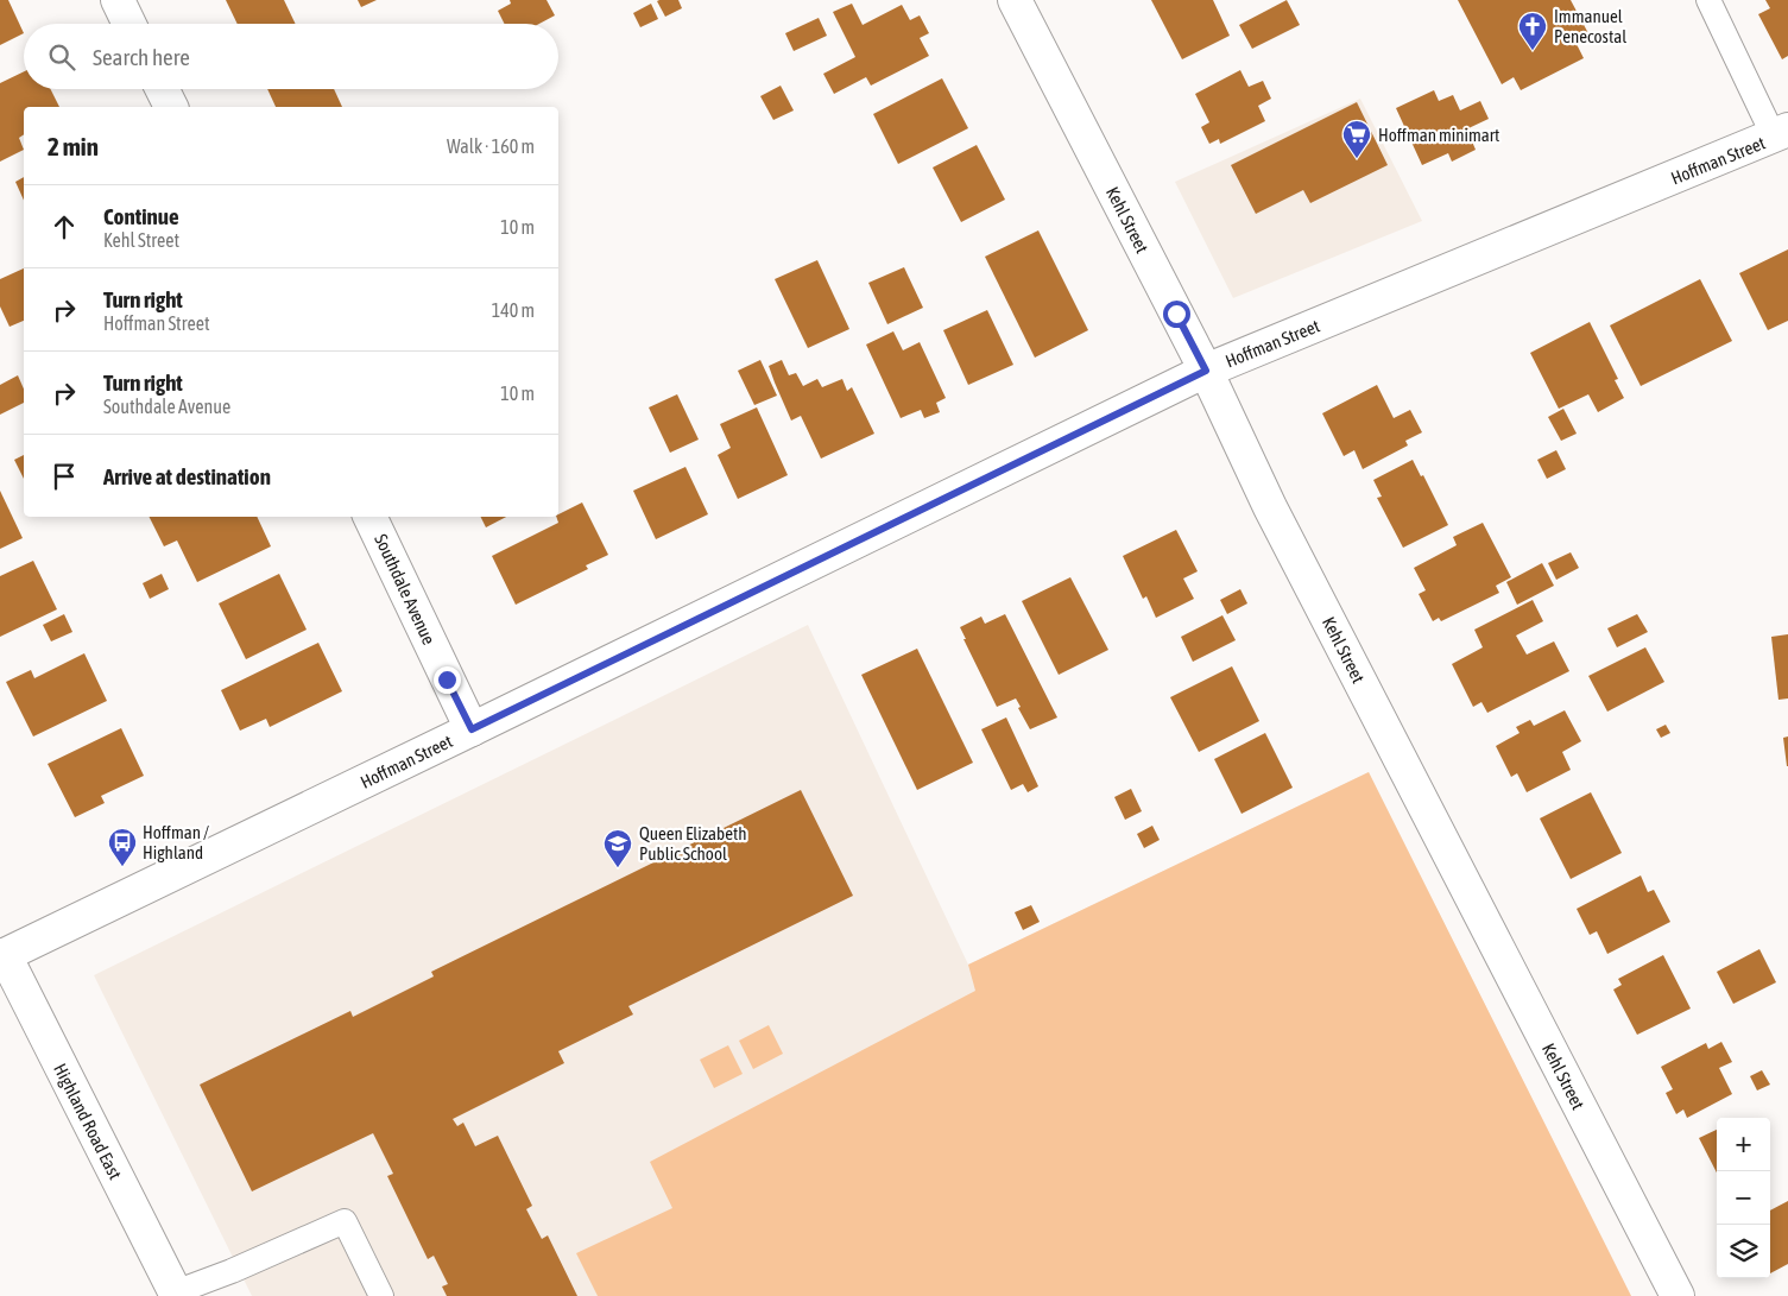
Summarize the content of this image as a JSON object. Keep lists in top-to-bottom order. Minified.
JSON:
{"streets":{"street":["Hoffman Street","Kehl Street","Southdale Avenue","Highland Road East"]},"crossings":[["Hoffman Street","Kehl Street"],["Hoffman Street","Southdale Avenue"],["Hoffman Street","Highland Road East"]],"places":{"church":["Immanuel Penecostal"],"supermarket":["Hoffman minimart"],"bus stop":["Hoffman / Highland"],"school or university":["Queen Elizabeth Public School"]},"page":{"search":"Search here","heading":["2 min","Walk · 160 m"],"list":[["Continue","Kehl Street","10 m"],["Turn right","Hoffman Street","140 m"],["Turn right","Southdale Avenue","10 m"],"Arrive at destination"],"map_buttons":["+","−"]}}
